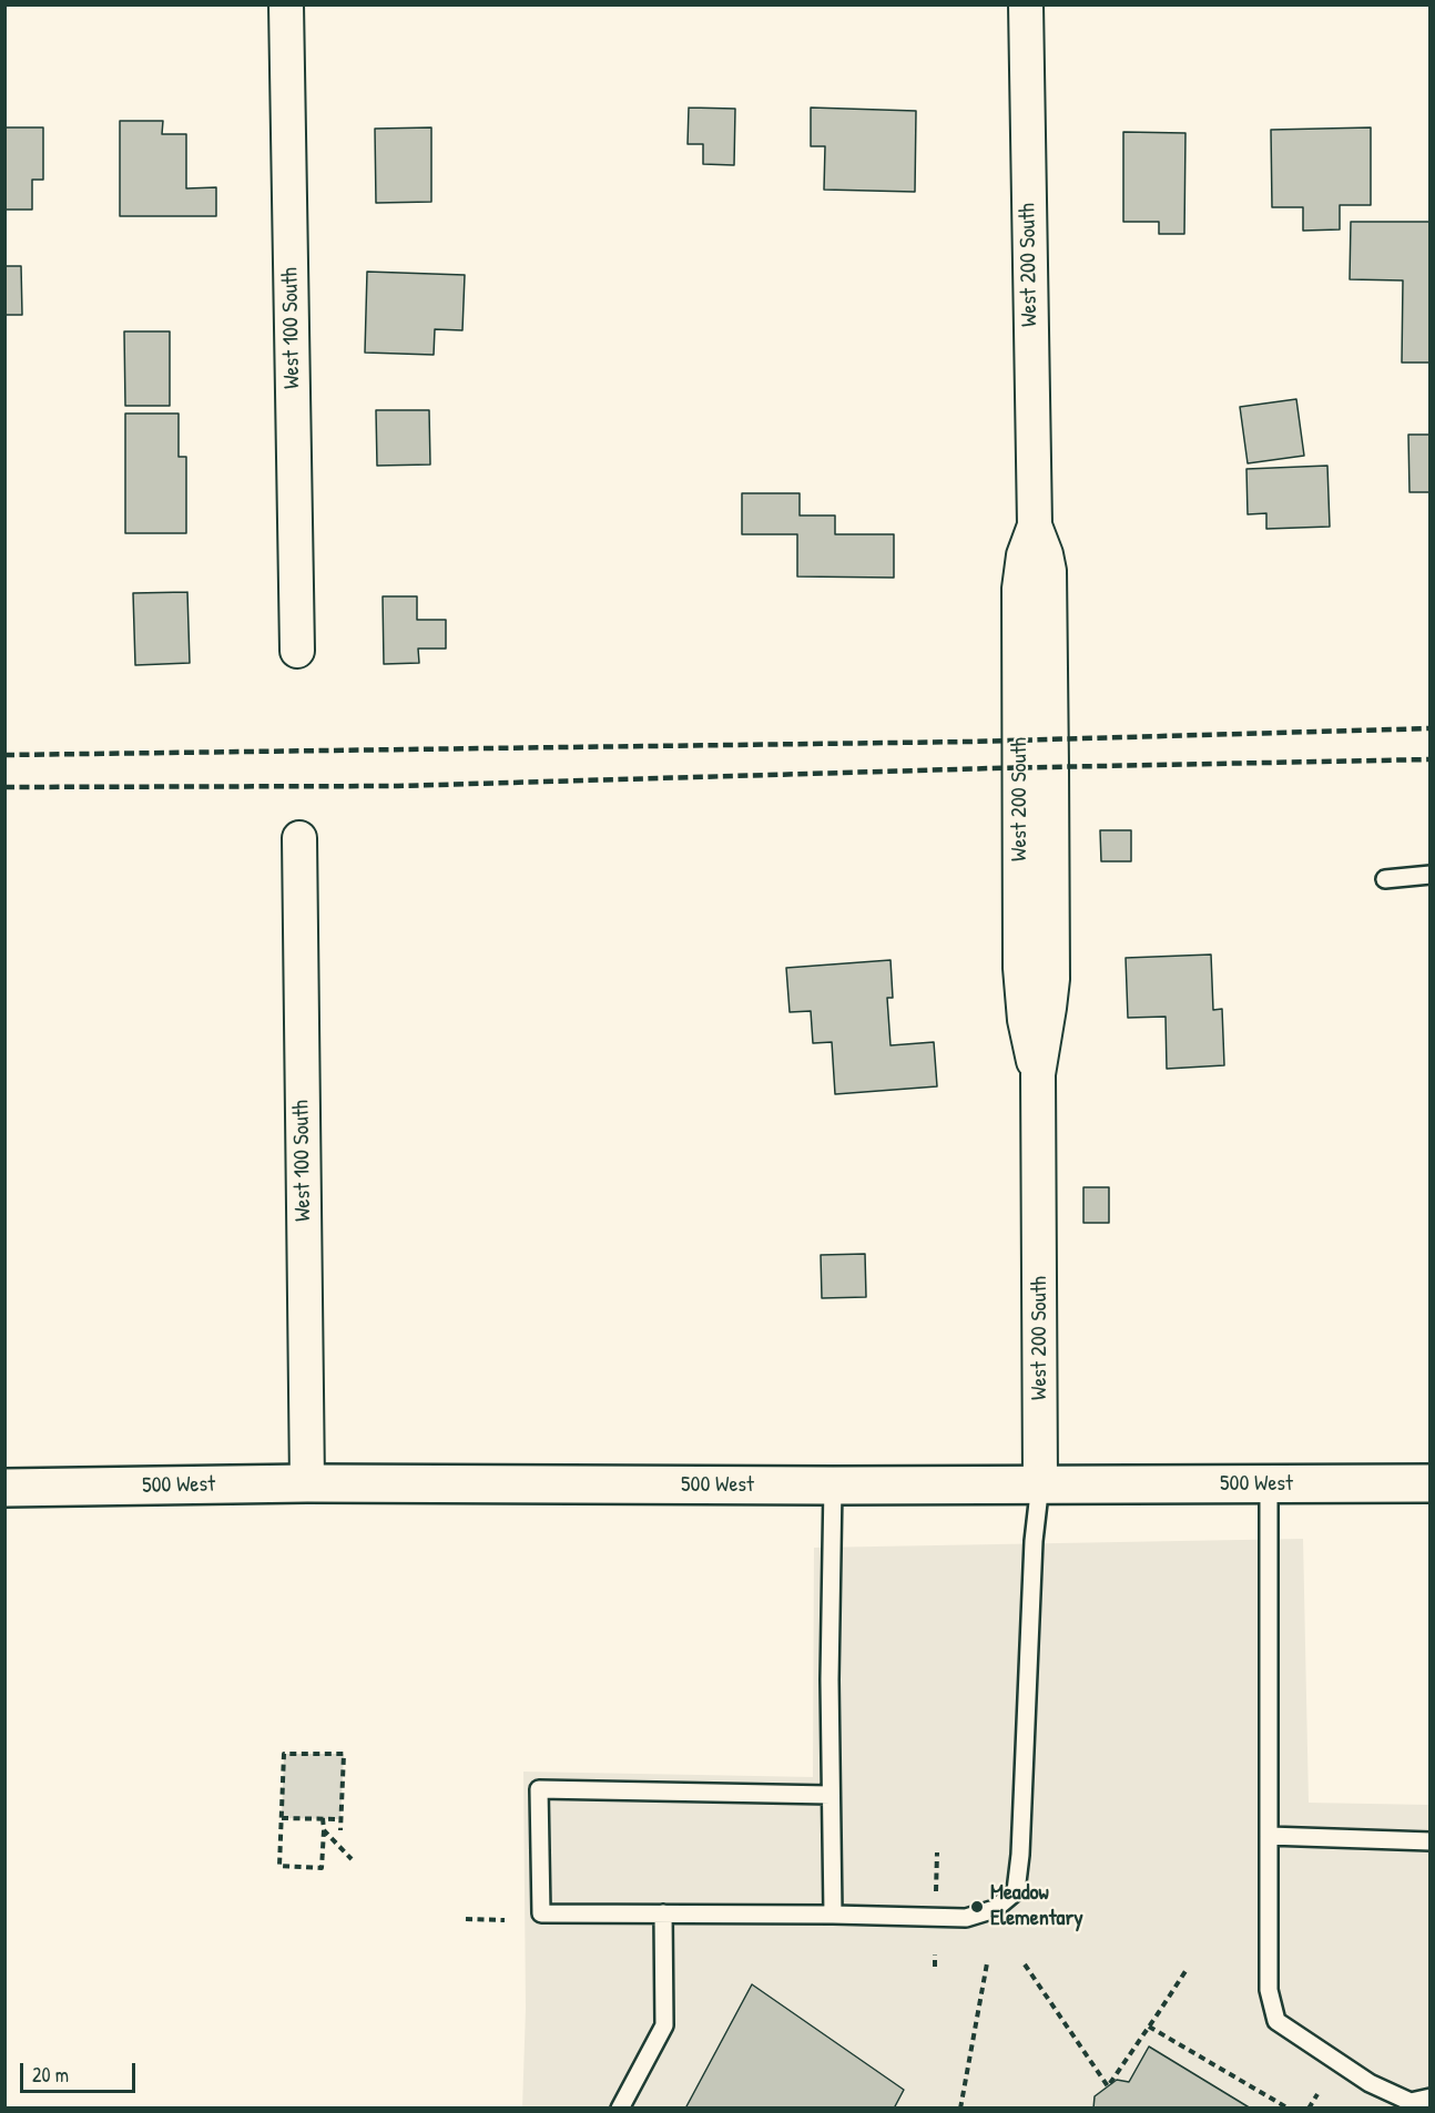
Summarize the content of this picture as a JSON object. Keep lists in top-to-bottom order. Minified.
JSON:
{"streets":{"street":["West 200 South","West 100 South","500 West"]},"crossings":[["West 200 South","500 West"],["West 100 South","500 West"]],"places":["Meadow Elementary"],"scale_bar":"20 m"}
